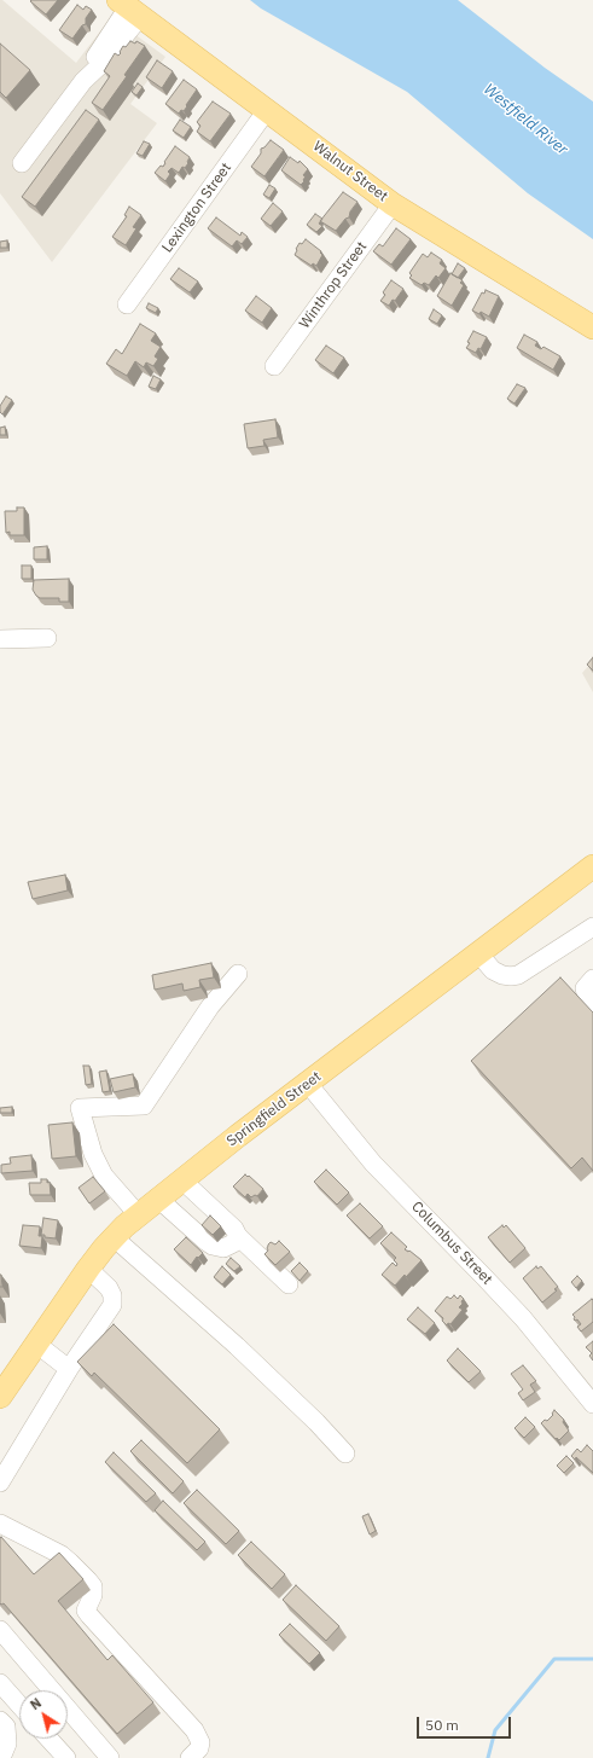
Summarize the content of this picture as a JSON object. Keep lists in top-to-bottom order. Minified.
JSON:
{"streets":{"main road":["Walnut Street","Springfield Street"],"street":["Lexington Street","Winthrop Street","Columbus Street"]},"crossings":[["Walnut Street","Lexington Street"],["Walnut Street","Winthrop Street"],["Springfield Street","Columbus Street"]],"water":["Westfield River"],"scale_bar":"50 m","north":"top left"}
